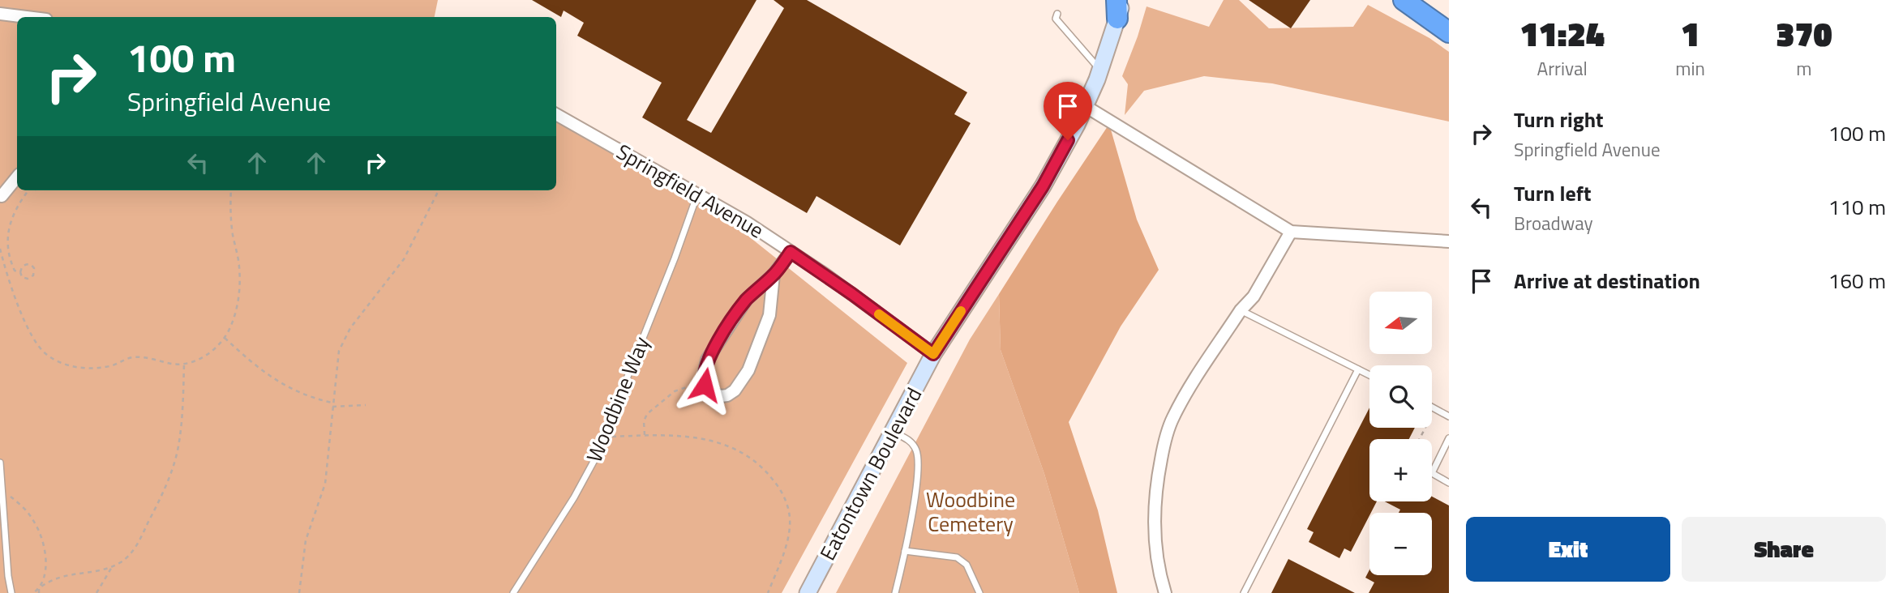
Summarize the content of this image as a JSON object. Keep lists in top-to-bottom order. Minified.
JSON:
{"streets":{"street":["Springfield Avenue","Eatontown Boulevard"],"lane":["Woodbine Way"]},"crossings":[["Springfield Avenue","Woodbine Way"],["Springfield Avenue","Eatontown Boulevard"]],"parks":["Woodbine Cemetery"],"north":"left","page":{"eta":["11:24","Arrival","1","min","370","m"],"turn":["100 m","Springfield Avenue"],"list":[{"name":"Turn right","note":"Springfield Avenue","value":"100 m"},{"name":"Turn left","note":"Broadway","value":"110 m"},{"name":"Arrive at destination","value":"160 m"}],"map_buttons":["+","−"],"buttons":["Exit","Share"]}}
